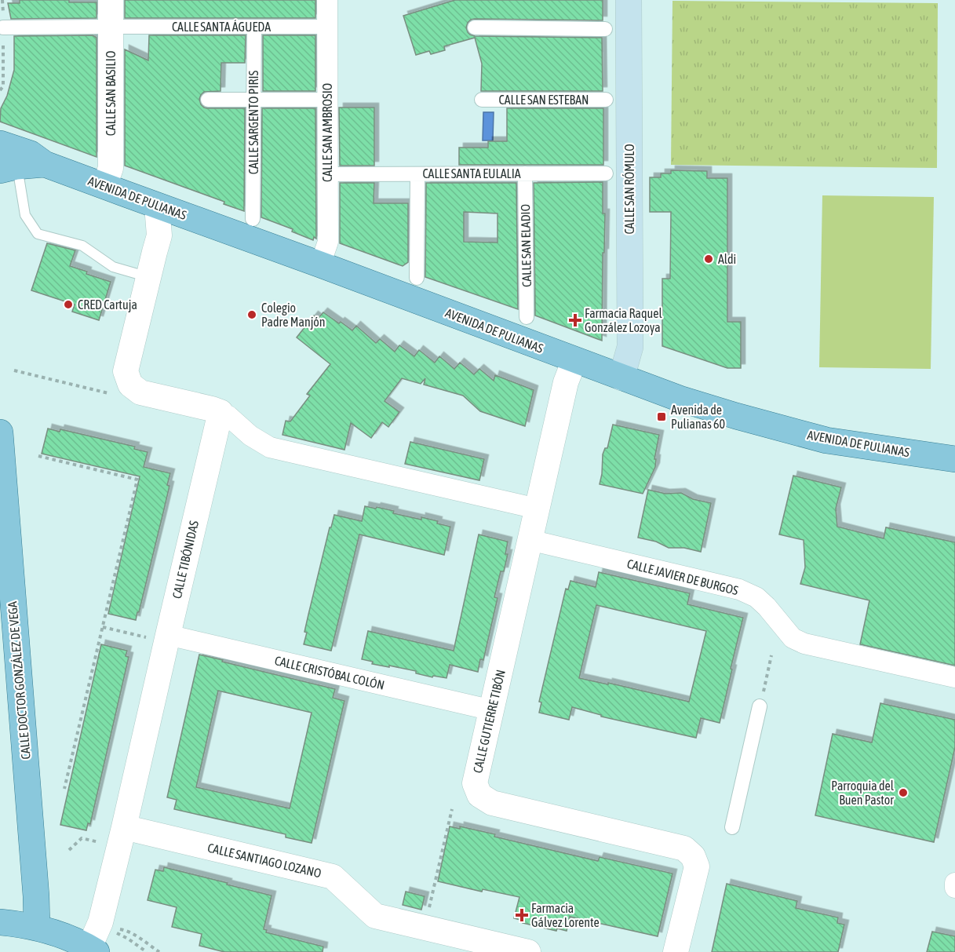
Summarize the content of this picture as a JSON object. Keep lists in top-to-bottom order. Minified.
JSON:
{"streets":{"main road":["CALLE SAN RÓMULO","AVENIDA DE PULIANAS","CALLE DOCTOR GONZÁLEZ DE VEGA"],"street":["CALLE SANTA ÁGUEDA","CALLE SAN BASILIO","CALLE SAN ESTEBAN","CALLE SARGENTO PIRIS","CALLE SAN AMBROSIO","CALLE SANTA EULALIA","CALLE SAN ELADIO","CALLE TIBÓNIDAS","CALLE JAVIER DE BURGOS","CALLE CRISTÓBAL COLÓN","CALLE GUTIERRE TIBÓN","CALLE SANTIAGO LOZANO"]},"crossings":[["CALLE SANTA ÁGUEDA","CALLE SARGENTO PIRIS"],["CALLE SAN BASILIO","AVENIDA DE PULIANAS"],["CALLE SAN AMBROSIO","AVENIDA DE PULIANAS"],["CALLE SANTA EULALIA","CALLE SAN ELADIO"],["CALLE SAN RÓMULO","AVENIDA DE PULIANAS"],["AVENIDA DE PULIANAS","CALLE GUTIERRE TIBÓN"],["CALLE TIBÓNIDAS","CALLE CRISTÓBAL COLÓN"],["CALLE TIBÓNIDAS","CALLE SANTIAGO LOZANO"],["CALLE JAVIER DE BURGOS","CALLE GUTIERRE TIBÓN"],["CALLE CRISTÓBAL COLÓN","CALLE GUTIERRE TIBÓN"]],"places":{"other":["Aldi","CRED Cartuja","Colegio Padre Manjón","Parroquia del Buen Pastor"],"health":["Farmacia Raquel González Lozoya","Farmacia Gálvez Lorente"],"transit":["Avenida de Pulianas 60"]}}
